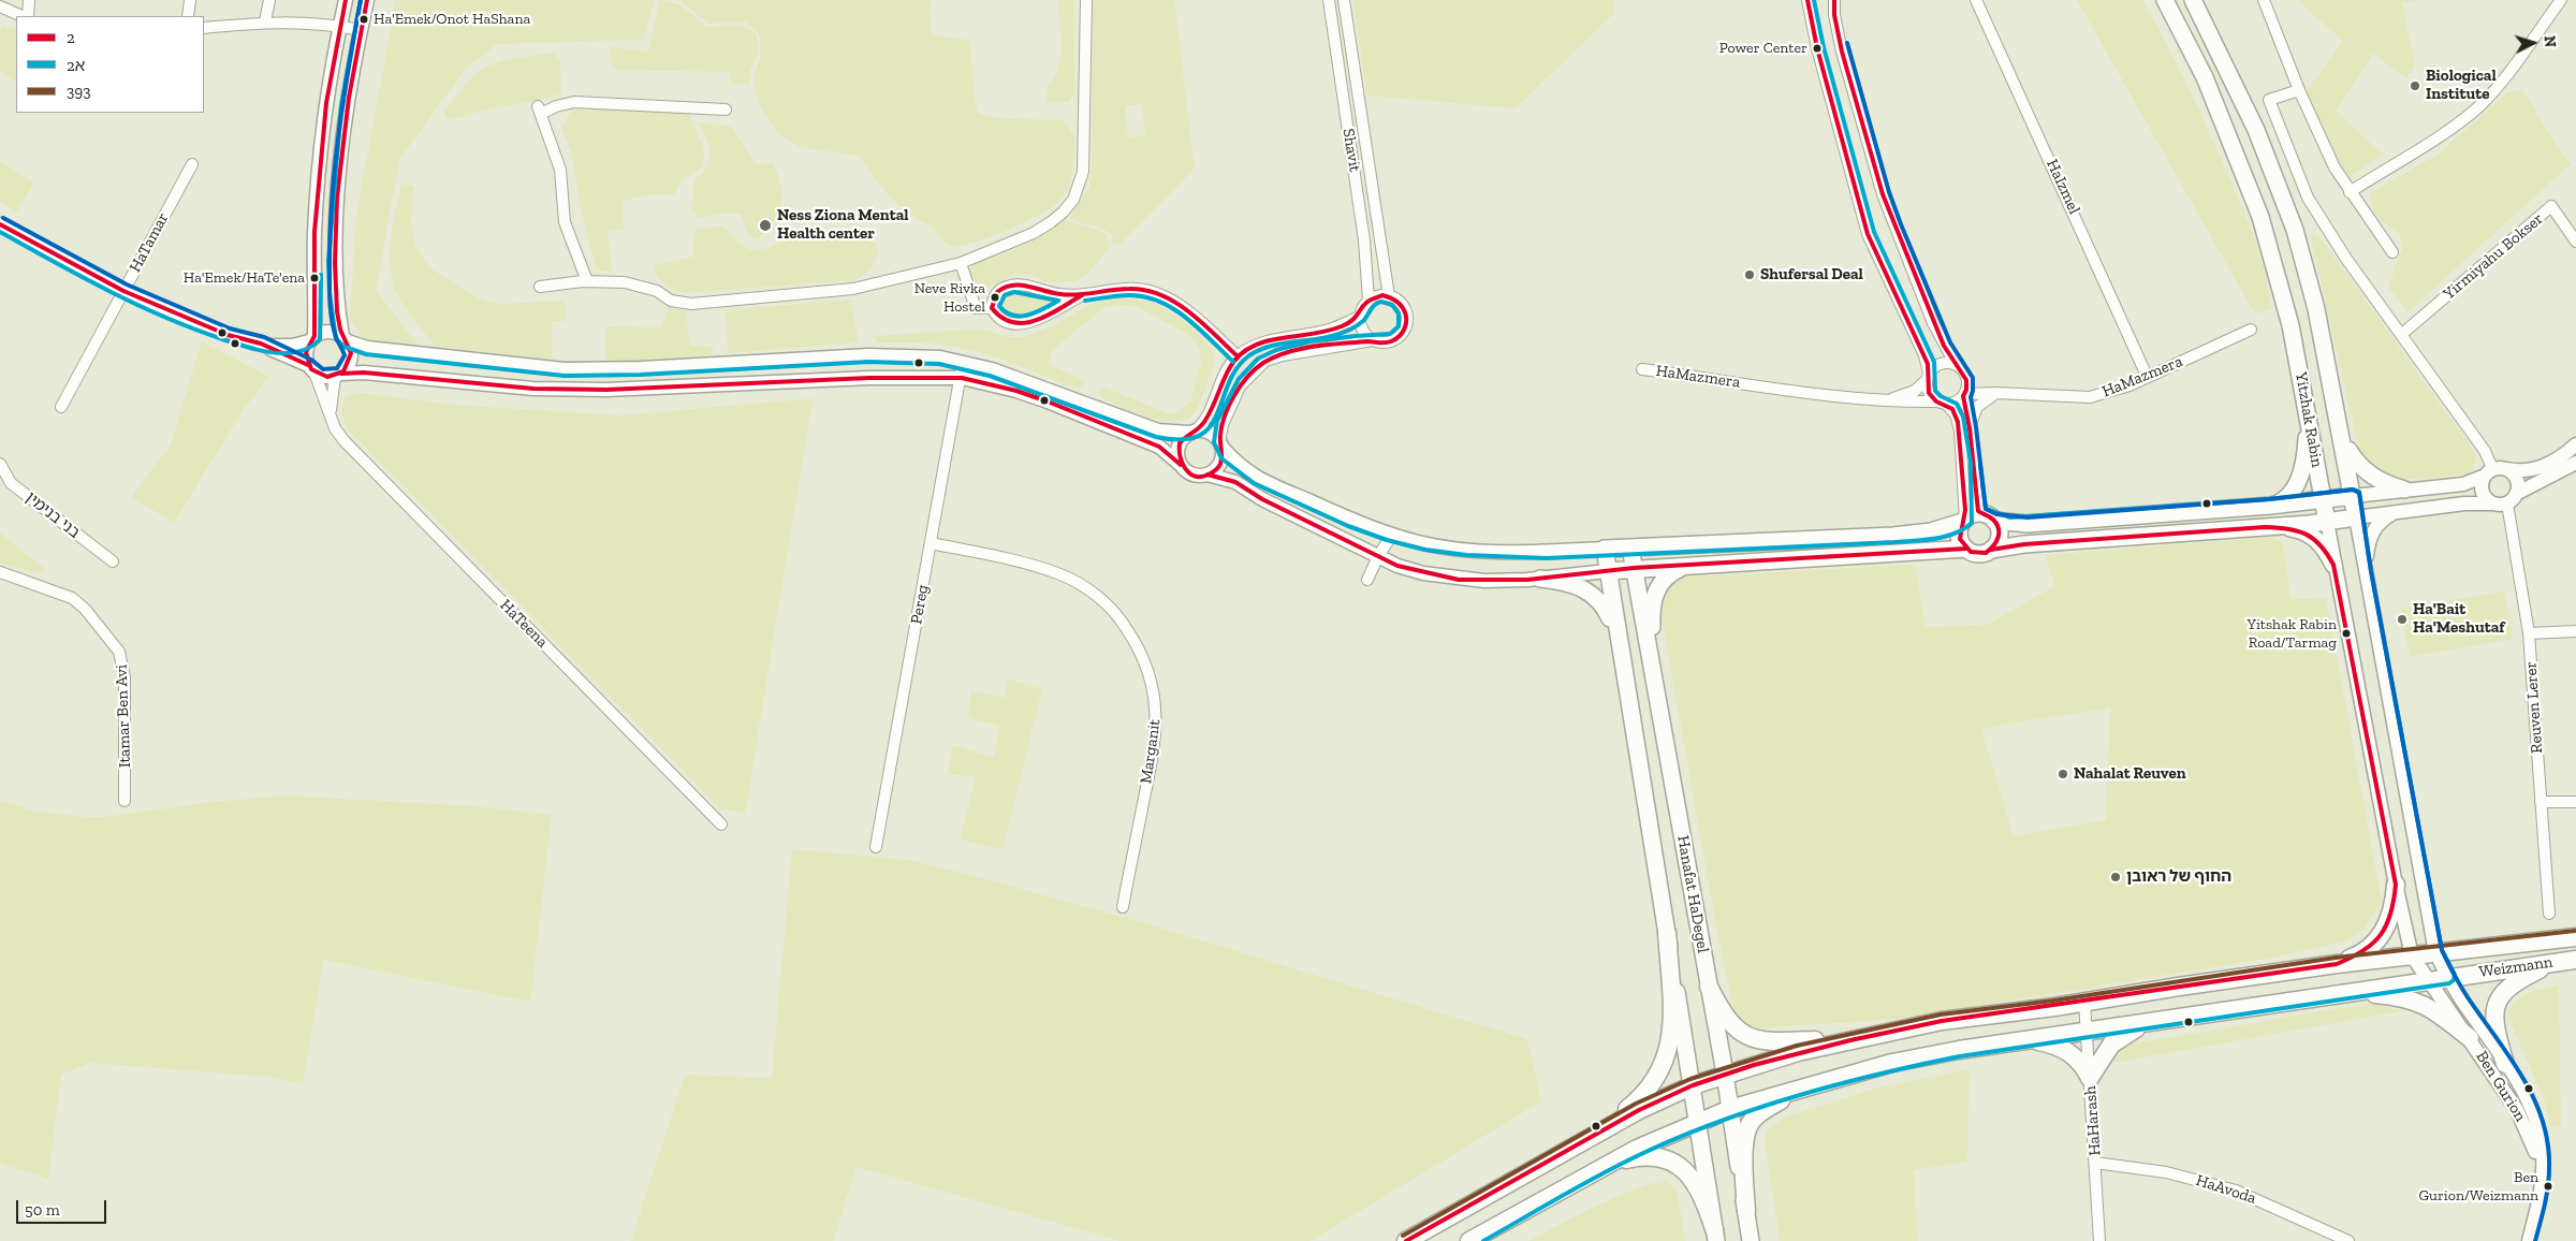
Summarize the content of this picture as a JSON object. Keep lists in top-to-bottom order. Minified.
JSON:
{"streets":{"main road":["Yitzhak Rabin","Hanafat HaDegel","Weizmann"],"street":["Shavit","HaIzmel","HaTamar","Yirmiyahu Bokser","HaMazmera","בני בנימין","Pereg","HaTeena","Reuven Lerer","Itamar Ben Avi","Marganit","Ben Gurion","HaHarash","HaAvoda"]},"crossings":[["HaIzmel","HaMazmera"],["Yitzhak Rabin","Weizmann"],["Yitzhak Rabin","Ben Gurion"],["Pereg","Marganit"],["Hanafat HaDegel","Weizmann"],["Weizmann","Ben Gurion"],["Weizmann","HaHarash"],["HaHarash","HaAvoda"]],"places":["Ha'Emek/Onot HaShana","Power Center","Biological Institute","Ness Ziona Mental Health center","Shufersal Deal","Ha'Emek/HaTe'ena","Neve Rivka Hostel","Ha'Bait Ha'Meshutaf","Yitshak Rabin Road/Tarmag","Nahalat Reuven","החוף של ראובן","Ben Gurion/Weizmann"],"lines":["transit line 2","transit line 2א","transit line 393"],"legend":["2","2א","393"],"scale_bar":"50 m","north":"right"}
